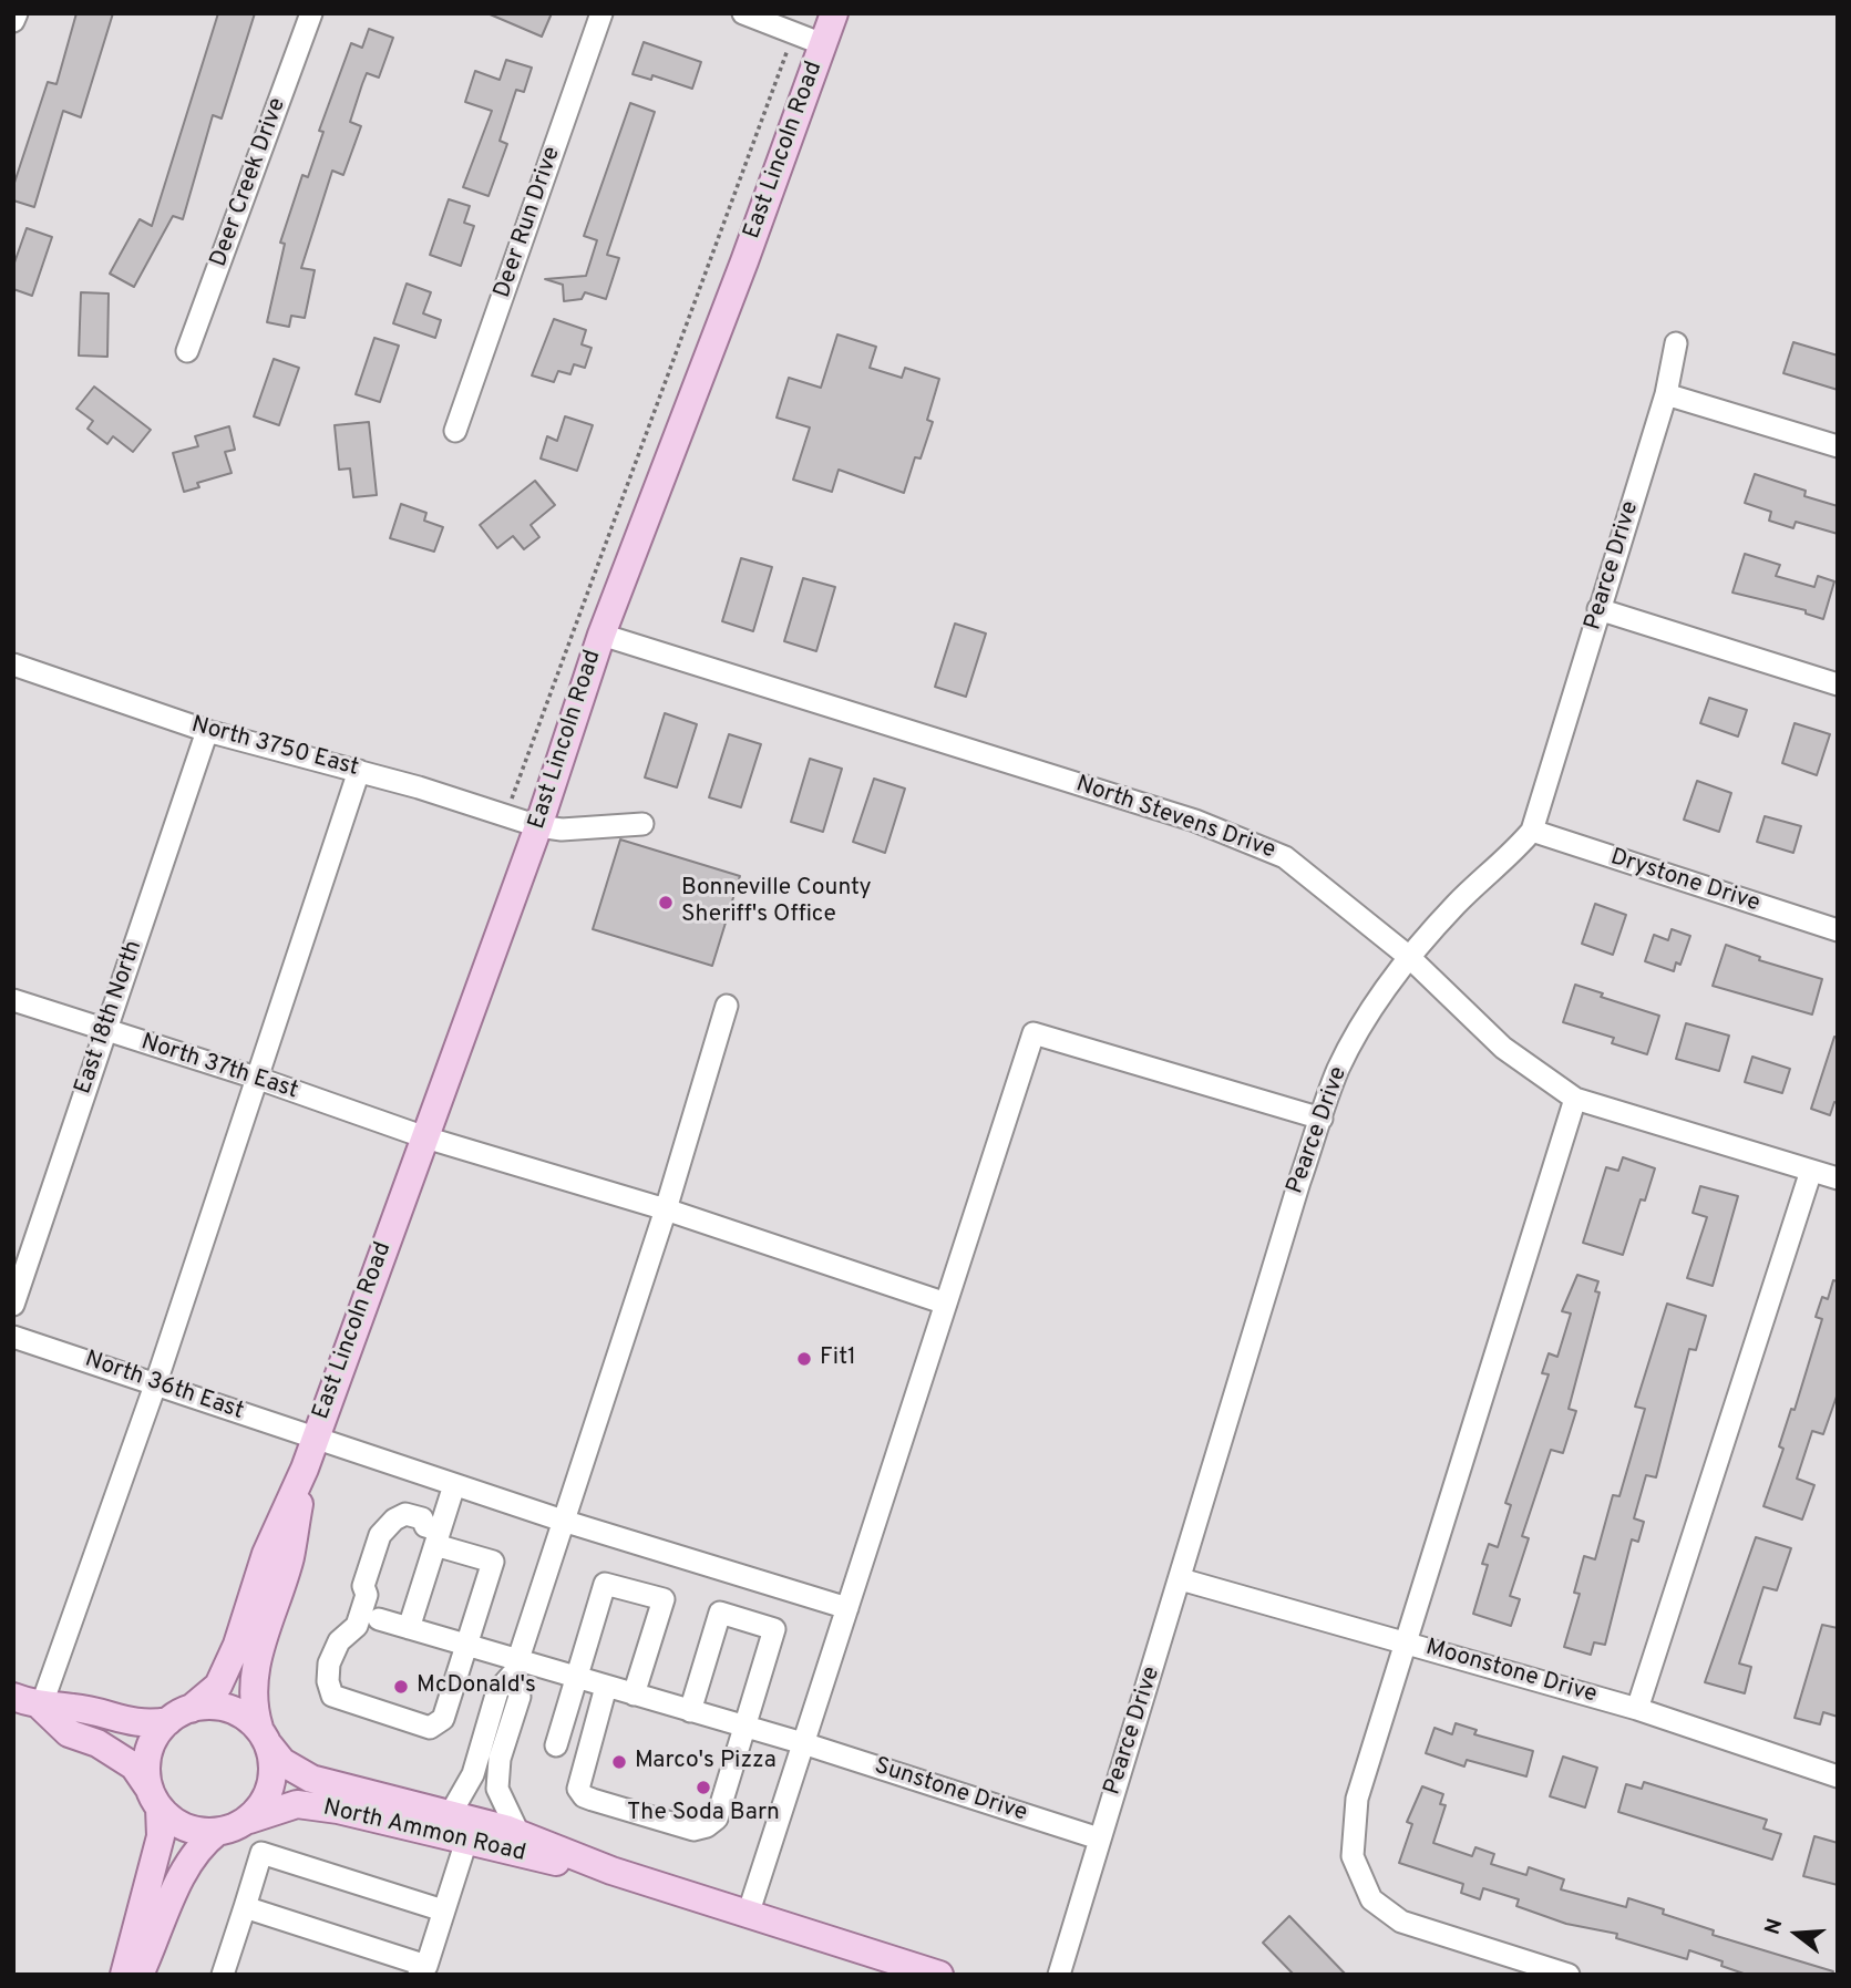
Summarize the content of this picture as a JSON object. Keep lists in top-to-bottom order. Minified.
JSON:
{"streets":{"main road":["East Lincoln Road","North Ammon Road"],"street":["Deer Creek Drive","Deer Run Drive","Pearce Drive","North 3750 East","North Stevens Drive","Drystone Drive","East 18th North","North 37th East","North 36th East","Moonstone Drive","Sunstone Drive"]},"crossings":[["East Lincoln Road","North 3750 East"],["East Lincoln Road","North Stevens Drive"],["East Lincoln Road","North 37th East"],["East Lincoln Road","North 36th East"],["East Lincoln Road","North Ammon Road"],["Pearce Drive","North Stevens Drive"],["Pearce Drive","Drystone Drive"],["Pearce Drive","Moonstone Drive"],["Pearce Drive","Sunstone Drive"],["North 3750 East","East 18th North"],["East 18th North","North 37th East"]],"places":["Bonneville County Sheriff's Office","Fit1","McDonald's","Marco's Pizza","The Soda Barn"],"north":"left"}
